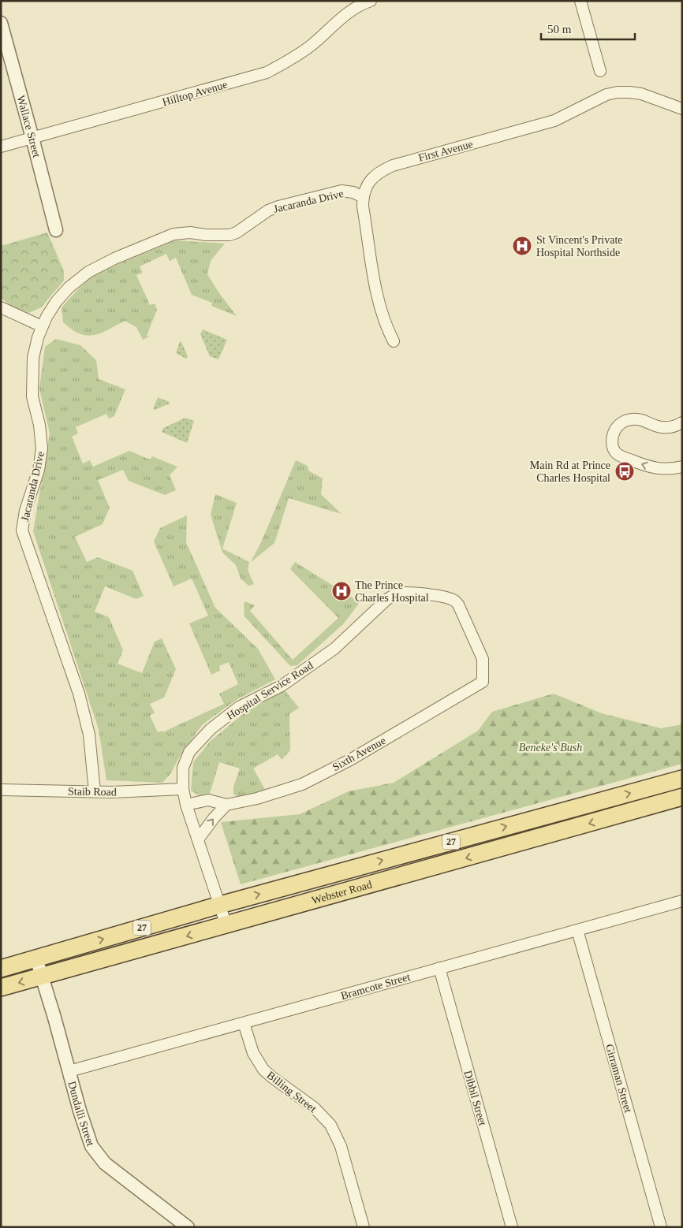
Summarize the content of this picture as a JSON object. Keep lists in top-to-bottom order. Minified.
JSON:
{"streets":{"main road":["27","Webster Road"],"street":["Hilltop Avenue","Wallace Street","First Avenue","Jacaranda Drive","Hospital Service Road","Sixth Avenue","Staib Road","Bramcote Street","Girraman Street","Billing Street","Dibbil Street","Dundalli Street"]},"crossings":[["Hilltop Avenue","Wallace Street"],["First Avenue","Jacaranda Drive"],["Jacaranda Drive","Staib Road"],["Hospital Service Road","Sixth Avenue"],["Hospital Service Road","Staib Road"],["Hospital Service Road","Webster Road"],["Webster Road","Dundalli Street"],["Bramcote Street","Girraman Street"],["Bramcote Street","Billing Street"],["Bramcote Street","Dibbil Street"],["Bramcote Street","Dundalli Street"]],"parks":["Beneke's Bush"],"places":{"hospital":["St Vincent's Private Hospital Northside","The Prince Charles Hospital"],"bus stop":["Main Rd at Prince Charles Hospital"]},"scale_bar":"50 m"}
